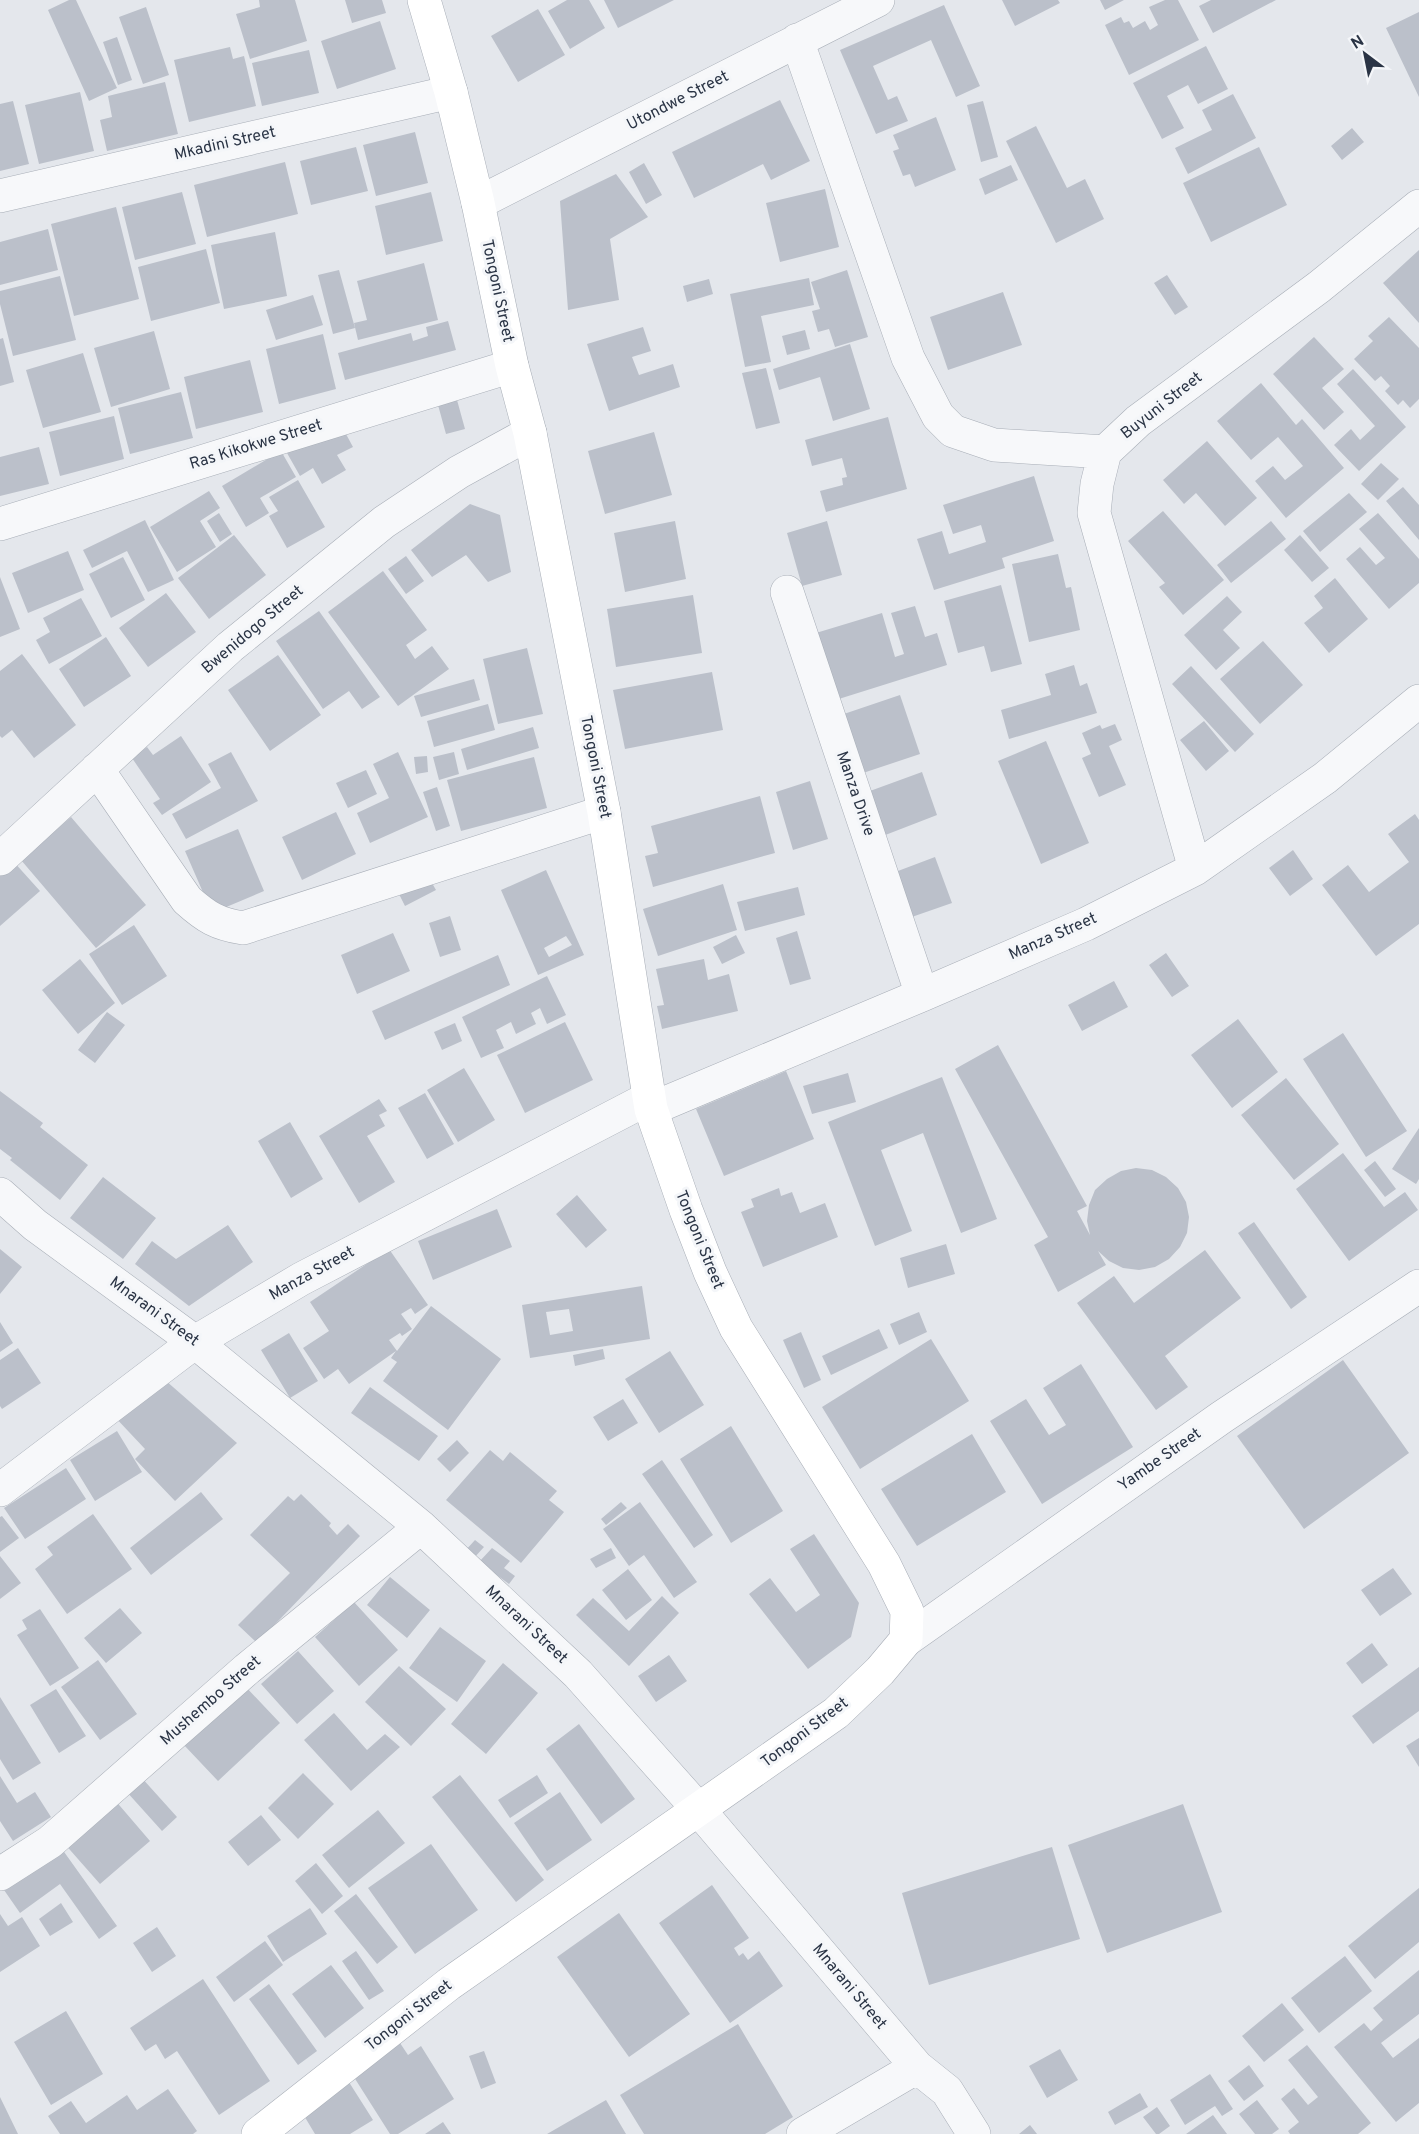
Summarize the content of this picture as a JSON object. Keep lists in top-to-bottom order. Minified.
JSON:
{"streets":{"street":["Utondwe Street","Mkadini Street","Tongoni Street","Buyuni Street","Ras Kikokwe Street","Bwenidogo Street","Manza Drive","Manza Street","Mnarani Street","Yambe Street","Mushembo Street"]},"crossings":[["Utondwe Street","Tongoni Street"],["Mkadini Street","Tongoni Street"],["Tongoni Street","Ras Kikokwe Street"],["Tongoni Street","Bwenidogo Street"],["Tongoni Street","Manza Street"],["Tongoni Street","Mnarani Street"],["Tongoni Street","Yambe Street"],["Buyuni Street","Manza Street"],["Manza Drive","Manza Street"],["Manza Street","Mnarani Street"],["Mnarani Street","Mushembo Street"]],"north":"top left"}
